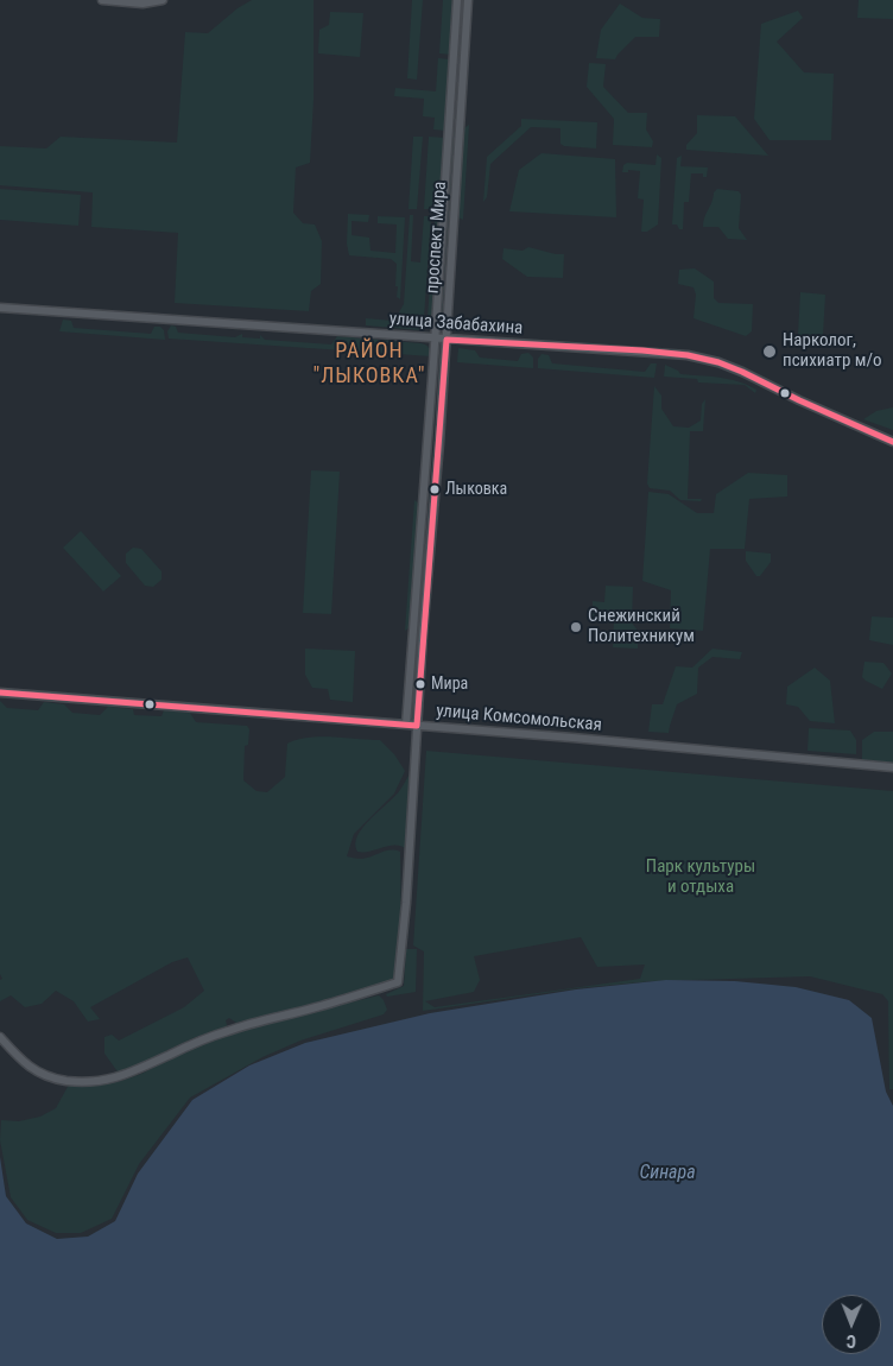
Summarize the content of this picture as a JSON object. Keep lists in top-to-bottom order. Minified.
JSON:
{"streets":{"street":["проспект Мира","улица Забабахина","улица Комсомольская"]},"crossings":[["проспект Мира","улица Забабахина"],["проспект Мира","улица Комсомольская"]],"districts":["РАЙОН \"ЛЫКОВКА\""],"water":["Синара"],"parks":["Парк культуры и отдыха"],"places":["Нарколог, психиатр м/о","Лыковка","Снежинский Политехникум","Мира"],"north":"bottom"}
